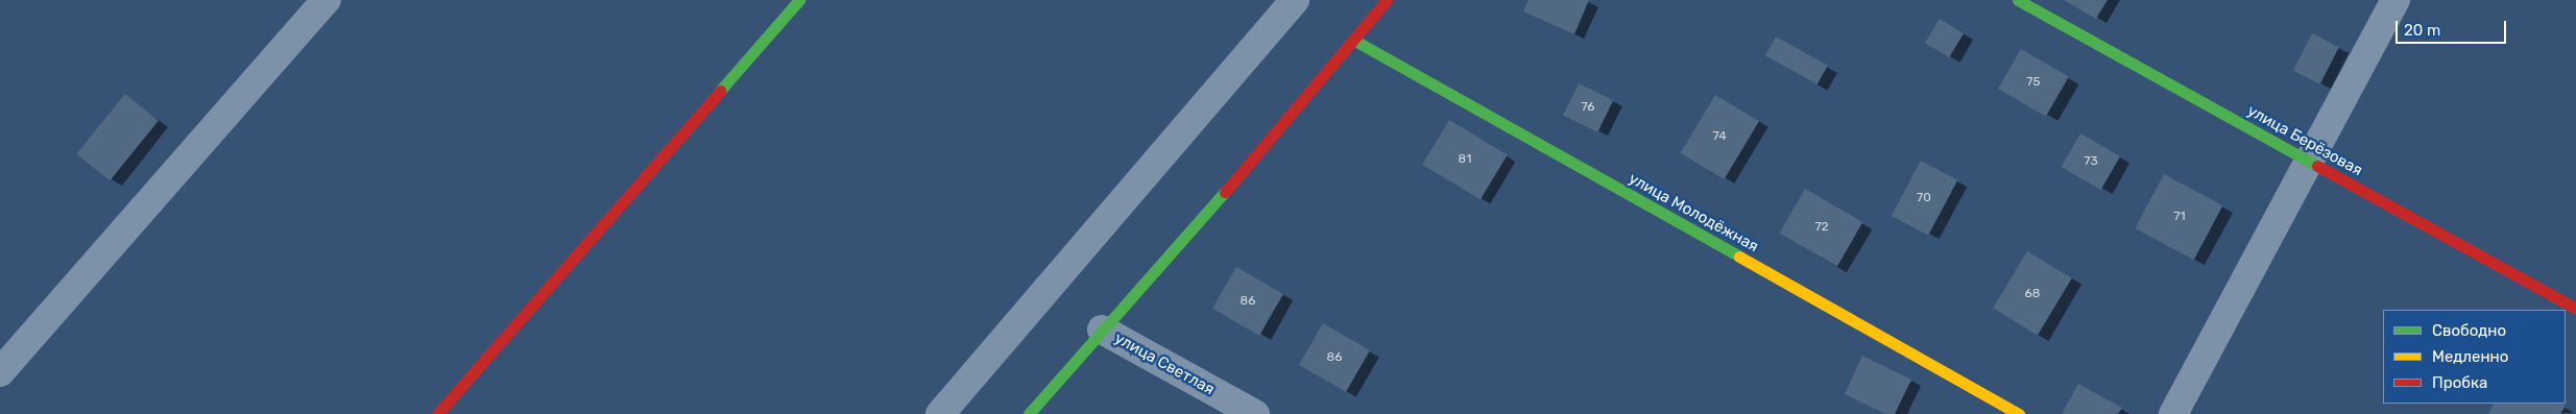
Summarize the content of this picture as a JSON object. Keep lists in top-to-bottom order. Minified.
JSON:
{"streets":{"street":["улица Берёзовая","улица Молодёжная","улица Светлая"]},"house_numbers":["75","76","74","81","73","70","71","72","68","86","86"],"legend":["Свободно","Медленно","Пробка"],"scale_bar":"20 m"}
